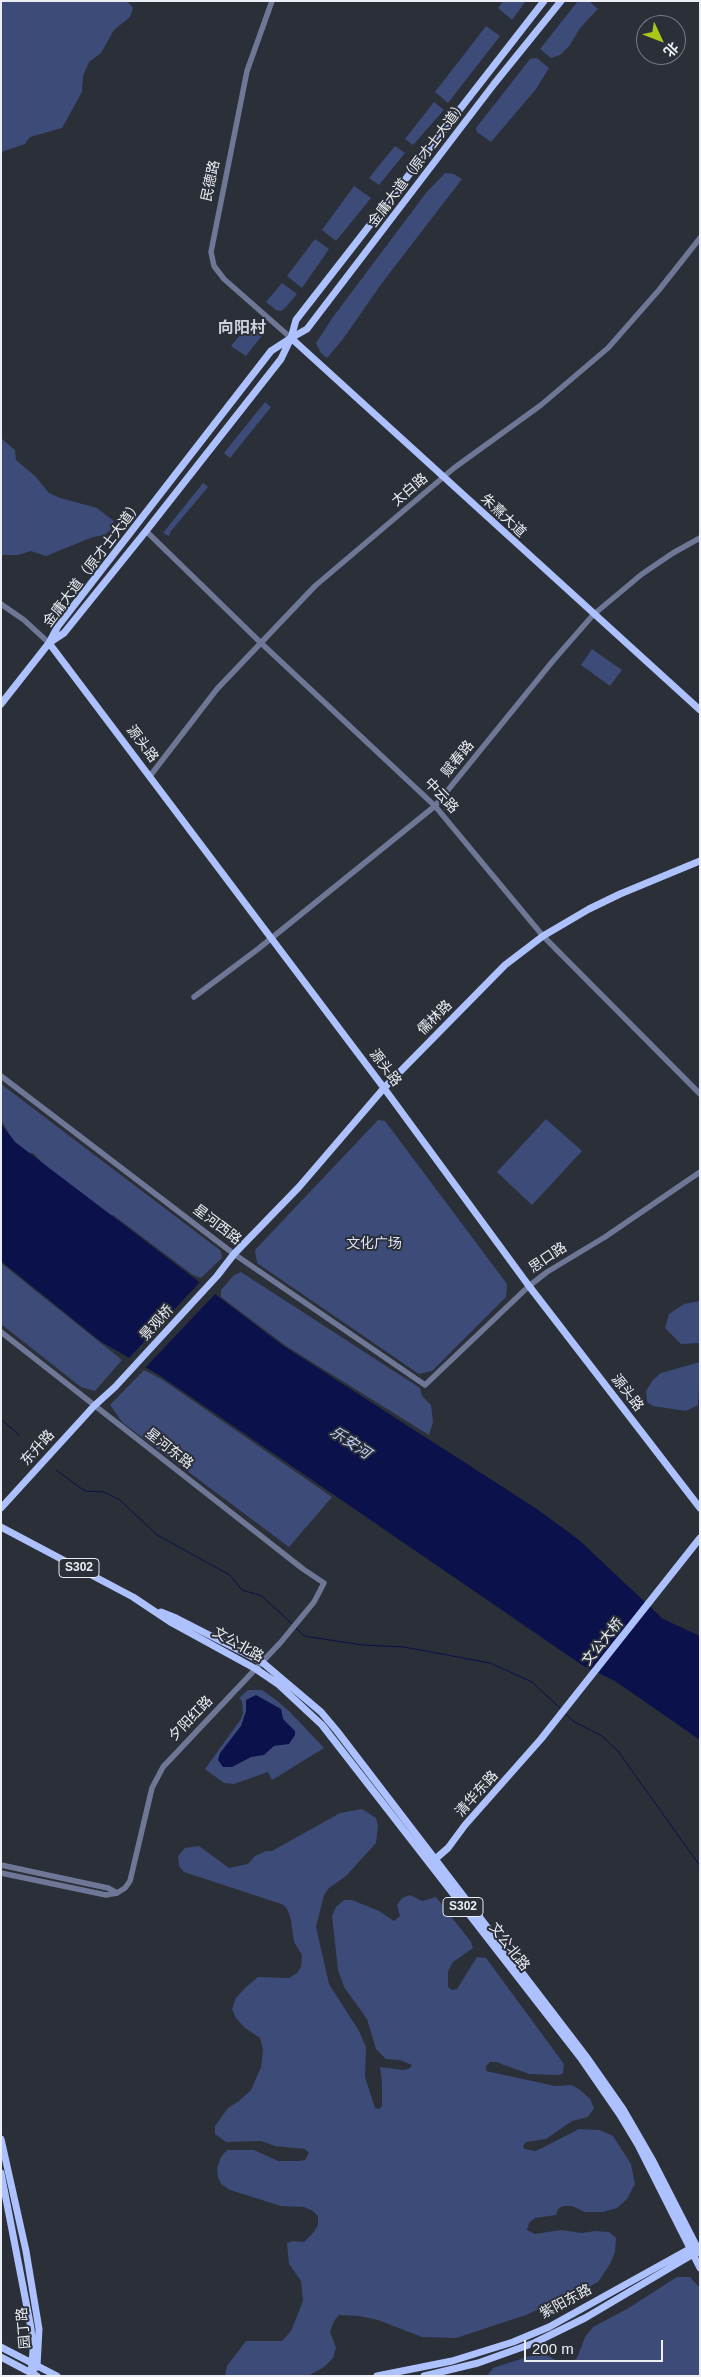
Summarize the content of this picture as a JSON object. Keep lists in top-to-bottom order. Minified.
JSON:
{"streets":{"main road":["金庸大道（原才士大道）","朱熹大道","源头路","儒林路","景观桥","东升路","S302","文公大桥","文公北路","清华东路","紫阳东路","园丁路"],"street":["民德路","太白路","赋春路","中云路","星河西路","思口路","星河东路","夕阳红路"]},"crossings":[["金庸大道（原才士大道）","民德路"],["金庸大道（原才士大道）","朱熹大道"],["金庸大道（原才士大道）","源头路"],["金庸大道（原才士大道）","中云路"],["民德路","朱熹大道"],["太白路","朱熹大道"],["太白路","源头路"],["太白路","中云路"],["朱熹大道","赋春路"],["源头路","赋春路"],["源头路","儒林路"],["源头路","思口路"],["赋春路","中云路"],["中云路","儒林路"],["儒林路","星河西路"],["儒林路","景观桥"],["星河西路","思口路"],["星河西路","景观桥"],["景观桥","东升路"],["景观桥","星河东路"],["东升路","星河东路"],["星河东路","夕阳红路"],["文公大桥","清华东路"],["文公北路","夕阳红路"],["文公北路","清华东路"],["文公北路","紫阳东路"]],"districts":["向阳村"],"water":["乐安河"],"parks":["文化广场"],"scale_bar":"200 m","north":"bottom right"}
